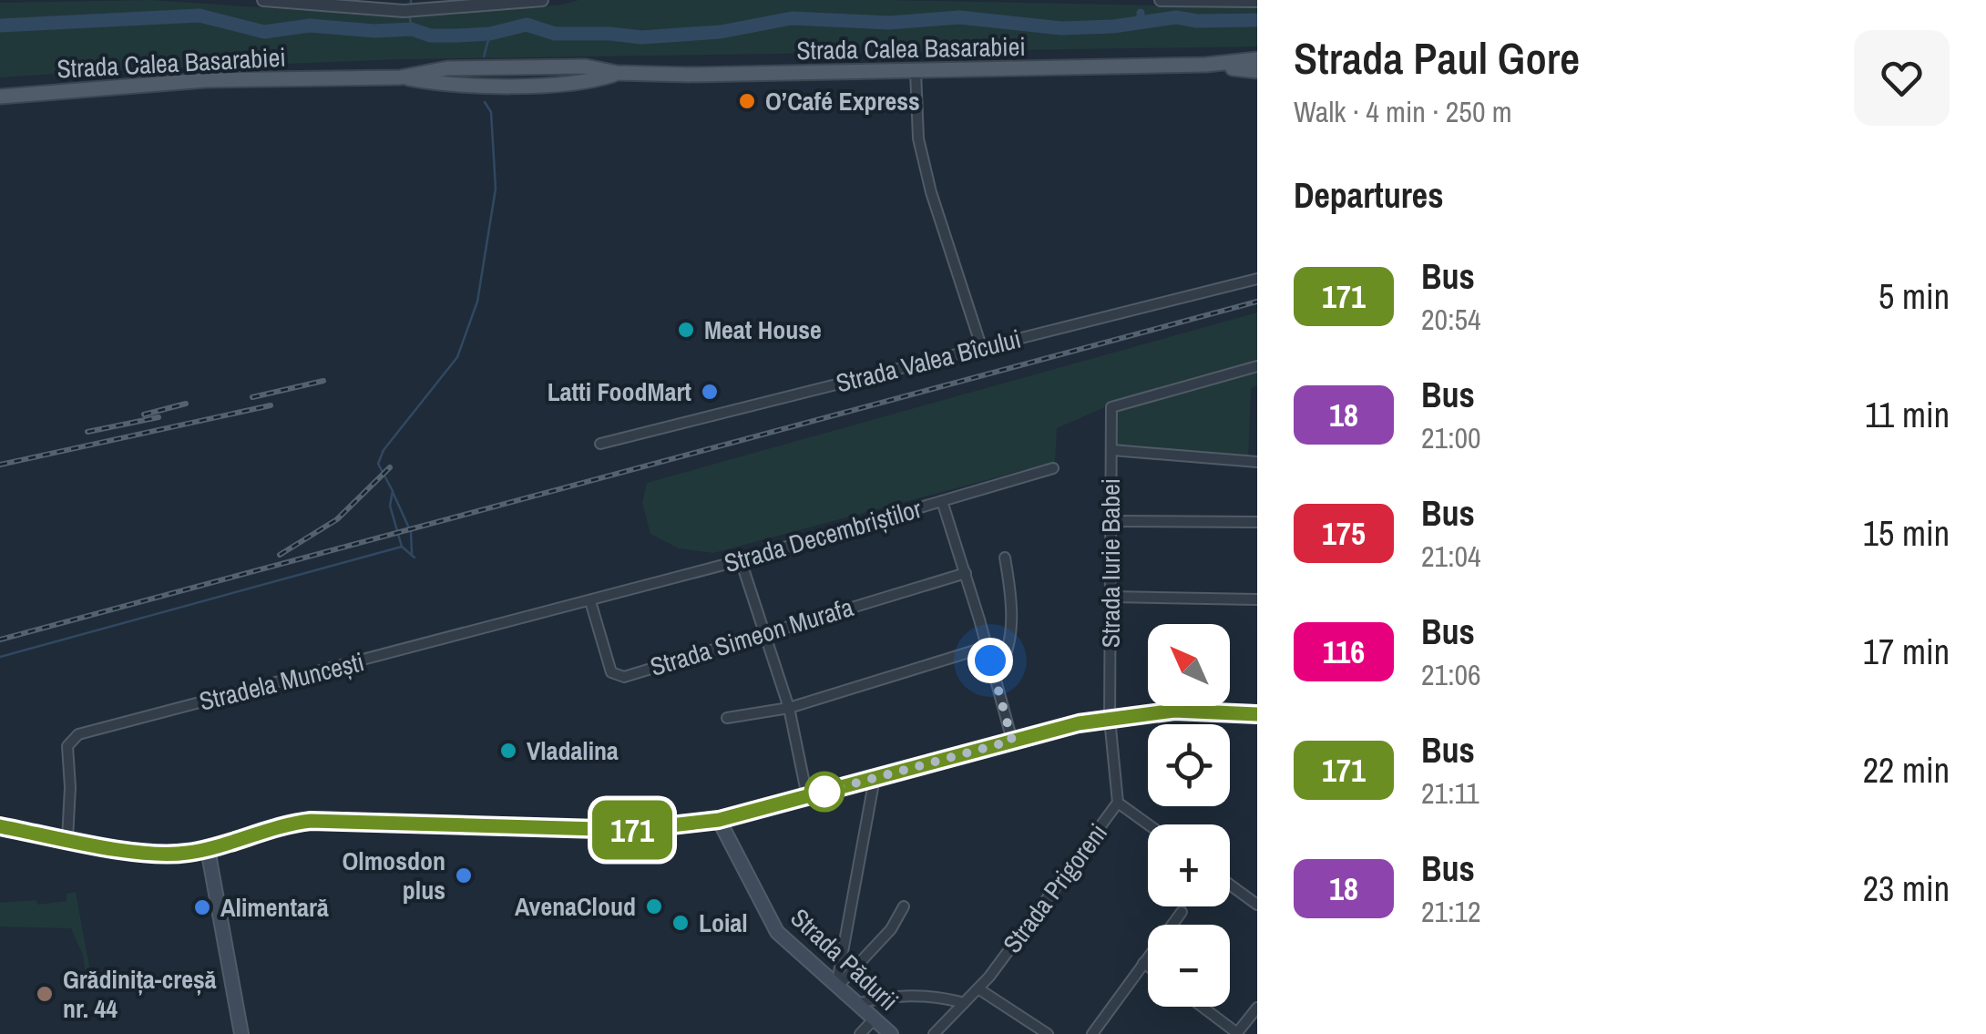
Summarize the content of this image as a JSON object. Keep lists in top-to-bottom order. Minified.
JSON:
{"streets":{"main road":["Strada Calea Basarabiei","Strada Pădurii"],"street":["Strada Valea Bîcului","Strada Decembriștilor","Strada Iurie Babei","Strada Simeon Murafa","Stradela Muncești","Strada Prigoreni"]},"crossings":[["Strada Decembriștilor","Strada Simeon Murafa"],["Strada Decembriștilor","Stradela Muncești"],["Strada Iurie Babei","Strada Prigoreni"],["Strada Simeon Murafa","Stradela Muncești"]],"places":["O’Café Express","Meat House","Latti FoodMart","Vladalina","Olmosdon plus","AvenaCloud","Alimentară","Loial","Grădinița-creșă nr. 44"],"lines":["bus line 171"],"north":"top left","page":{"on_map":"171","heading":[["Strada Paul Gore","Walk · 4 min · 250 m"],"Departures"],"list":[{"mark":"171","name":"Bus","note":"20:54","value":"5 min"},{"mark":"18","name":"Bus","note":"21:00","value":"11 min"},{"mark":"175","name":"Bus","note":"21:04","value":"15 min"},{"mark":"116","name":"Bus","note":"21:06","value":"17 min"},{"mark":"171","name":"Bus","note":"21:11","value":"22 min"},{"mark":"18","name":"Bus","note":"21:12","value":"23 min"}],"map_buttons":["+","−"]}}
